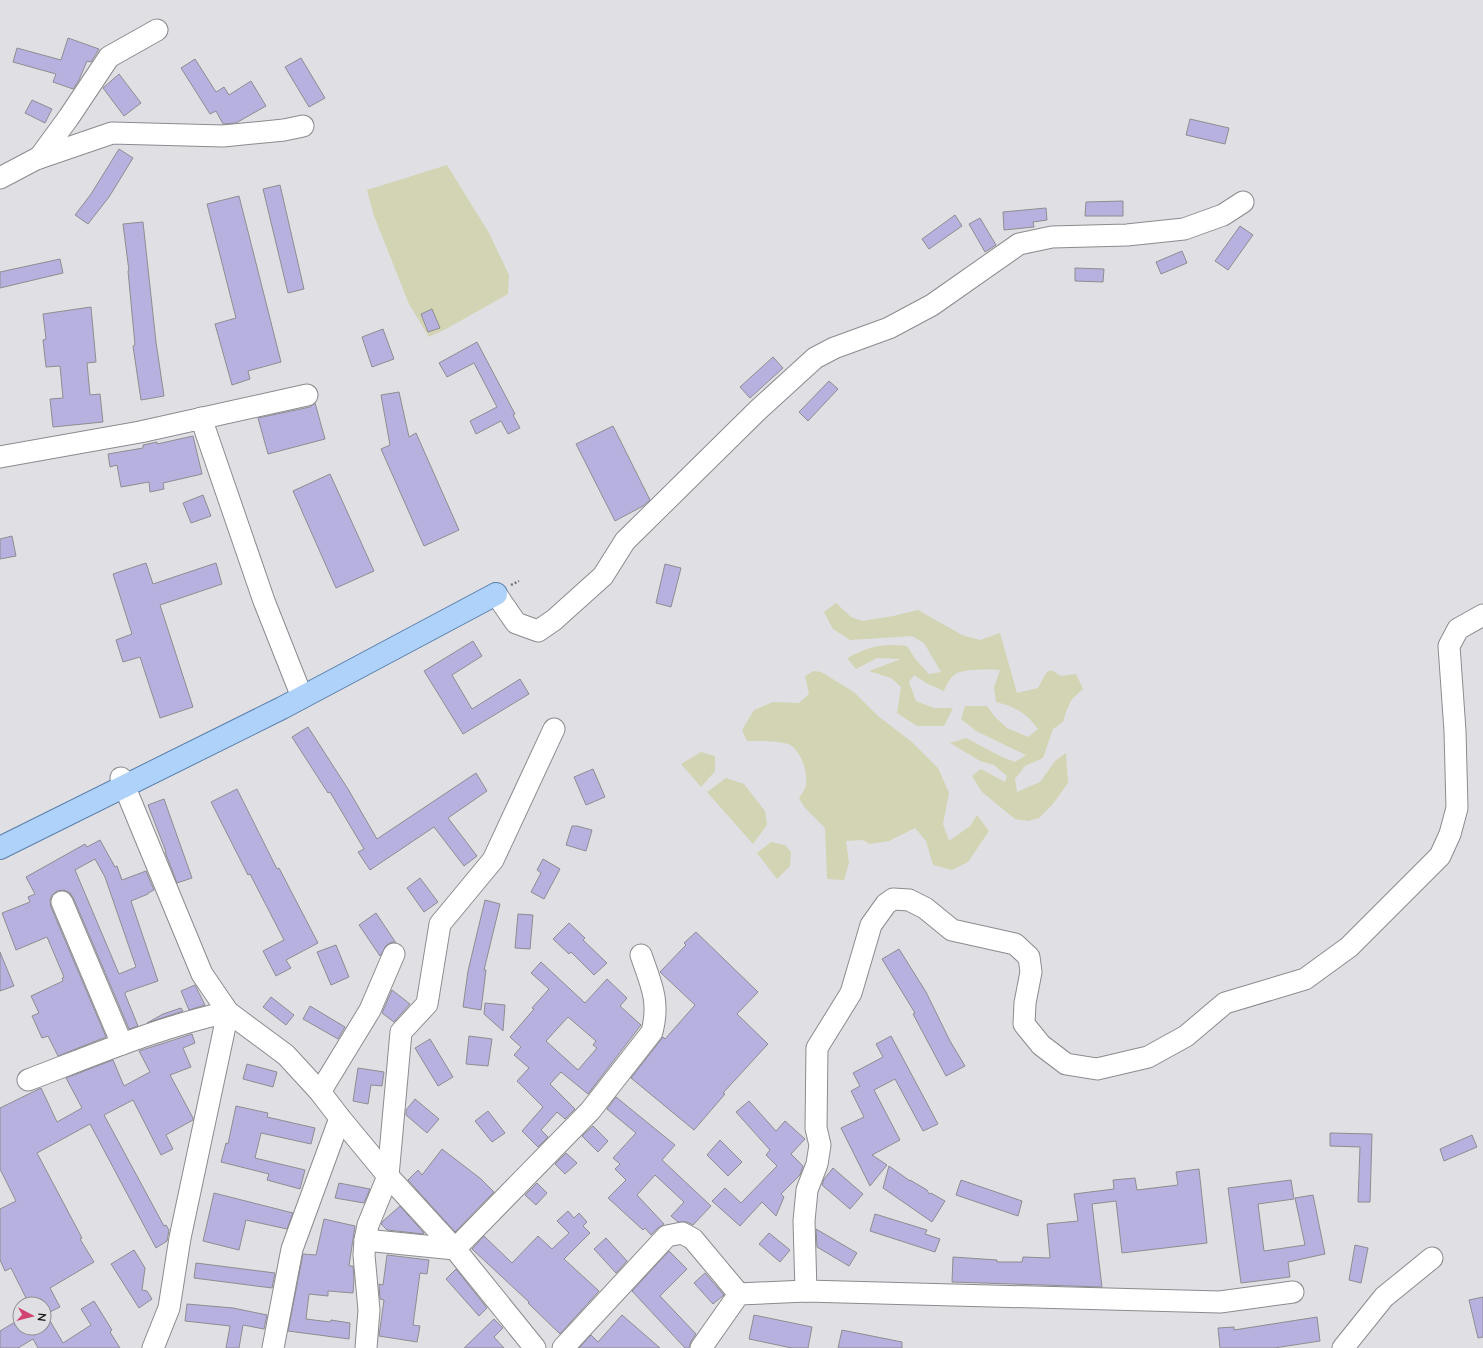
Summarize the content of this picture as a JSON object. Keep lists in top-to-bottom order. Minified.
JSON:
{"north":"right"}
